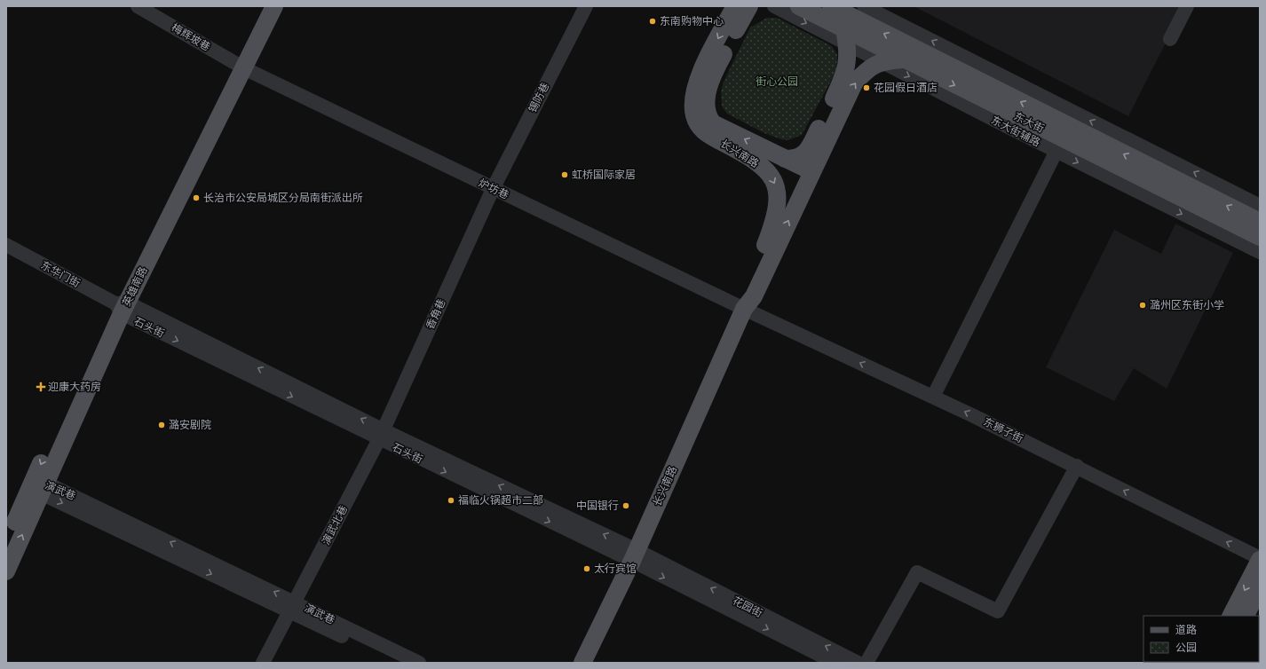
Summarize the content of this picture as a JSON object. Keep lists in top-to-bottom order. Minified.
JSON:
{"streets":{"main road":["东大街","长兴南路","英雄南路"],"street":["梅辉坡巷","锡防巷","东大街辅路","炉坊巷","东华门街","香角巷","石头街","东狮子街","演武巷","演武北巷","花园街"]},"crossings":[["梅辉坡巷","炉坊巷"],["梅辉坡巷","英雄南路"],["锡防巷","炉坊巷"],["锡防巷","香角巷"],["东大街","东大街辅路"],["东大街","长兴南路"],["东大街辅路","长兴南路"],["长兴南路","炉坊巷"],["长兴南路","石头街"],["长兴南路","东狮子街"],["长兴南路","花园街"],["炉坊巷","英雄南路"],["炉坊巷","香角巷"],["炉坊巷","东狮子街"],["东华门街","英雄南路"],["东华门街","石头街"],["英雄南路","石头街"],["英雄南路","演武巷"],["香角巷","石头街"],["香角巷","演武北巷"],["石头街","演武北巷"],["石头街","花园街"],["演武巷","演武北巷"]],"one_way":["东狮子街"],"parks":["街心公园"],"places":{"other":["东南购物中心","花园假日酒店","虹桥国际家居","长治市公安局城区分局南街派出所","潞州区东街小学","潞安剧院","福临火锅超市二部","中国银行","太行宾馆"],"health":["迎康大药房"]},"legend":["道路","公园"]}
